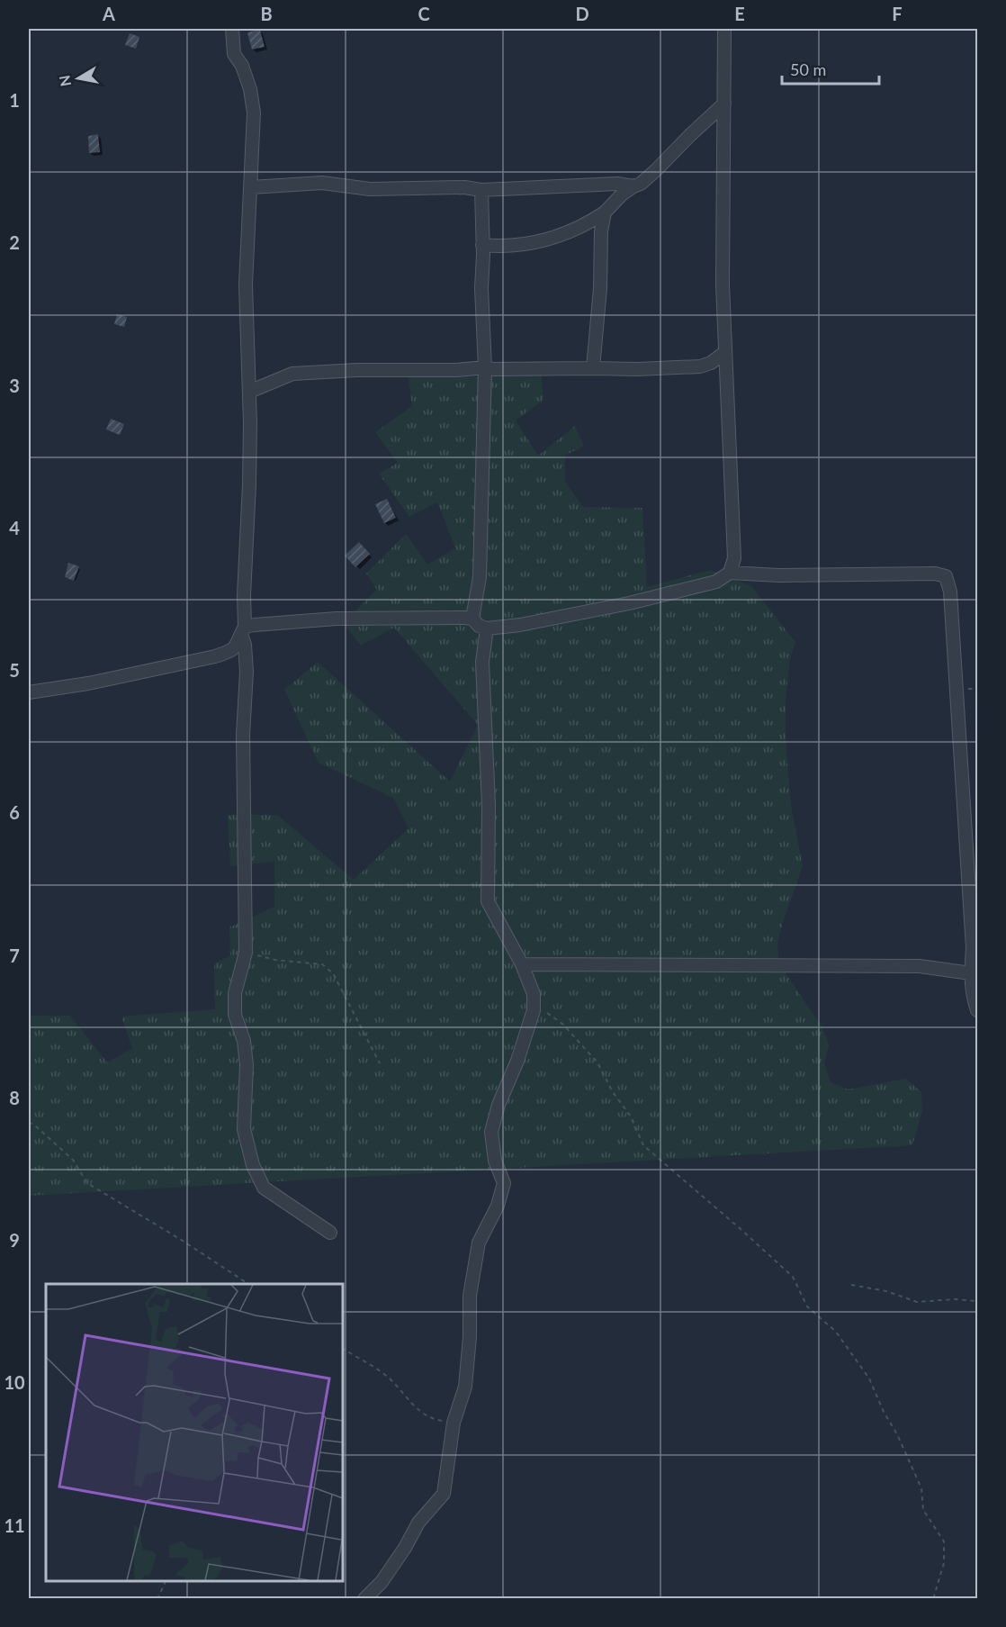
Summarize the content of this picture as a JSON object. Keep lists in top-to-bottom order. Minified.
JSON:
{"scale_bar":"50 m","north":"left","grid":{"columns":["A","B","C","D","E","F"],"rows":["1","2","3","4","5","6","7","8","9","10","11"]}}
